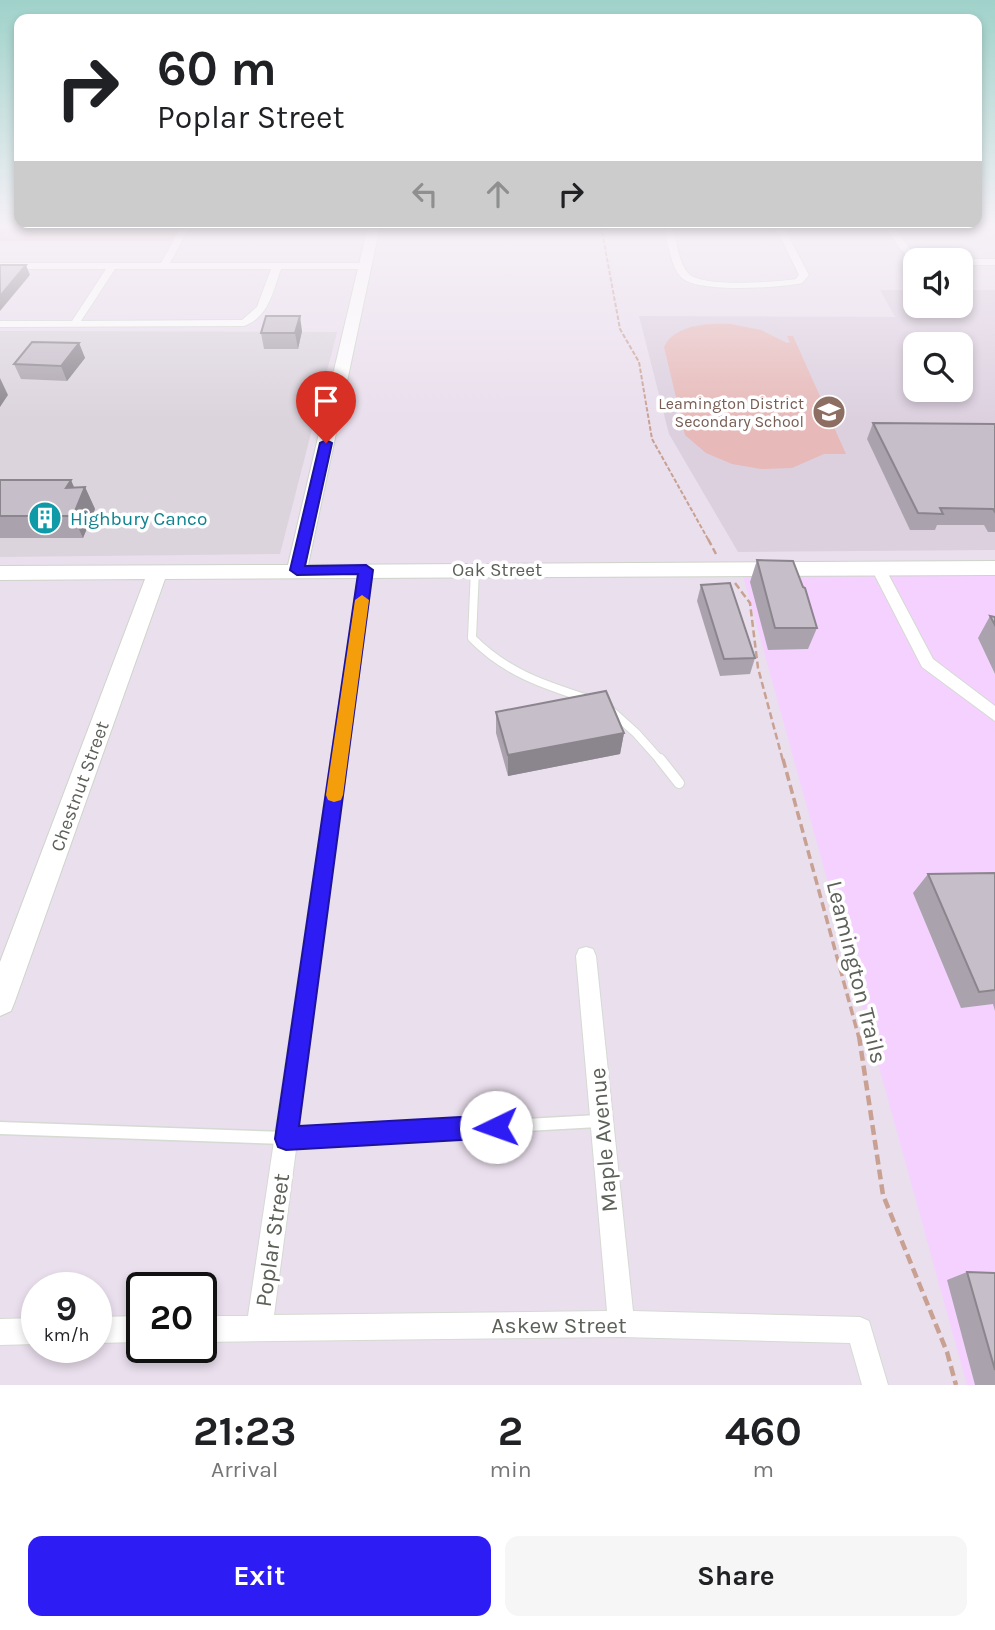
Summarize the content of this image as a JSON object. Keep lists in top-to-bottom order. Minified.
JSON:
{"streets":{"main road":["Oak Street"],"street":["Chestnut Street","Maple Avenue","Poplar Street","Askew Street"],"path":["Leamington Trails"]},"crossings":[["Oak Street","Chestnut Street"],["Oak Street","Leamington Trails"],["Oak Street","Poplar Street"],["Maple Avenue","Askew Street"],["Poplar Street","Askew Street"]],"places":{"school or university":["Leamington District Secondary School"],"building":["Highbury Canco"]},"page":{"turn":["60 m","Poplar Street"],"speed":"9 km/h","limit":"20","eta":["21:23","Arrival","2","min","460","m"],"buttons":["Exit","Share"]}}
